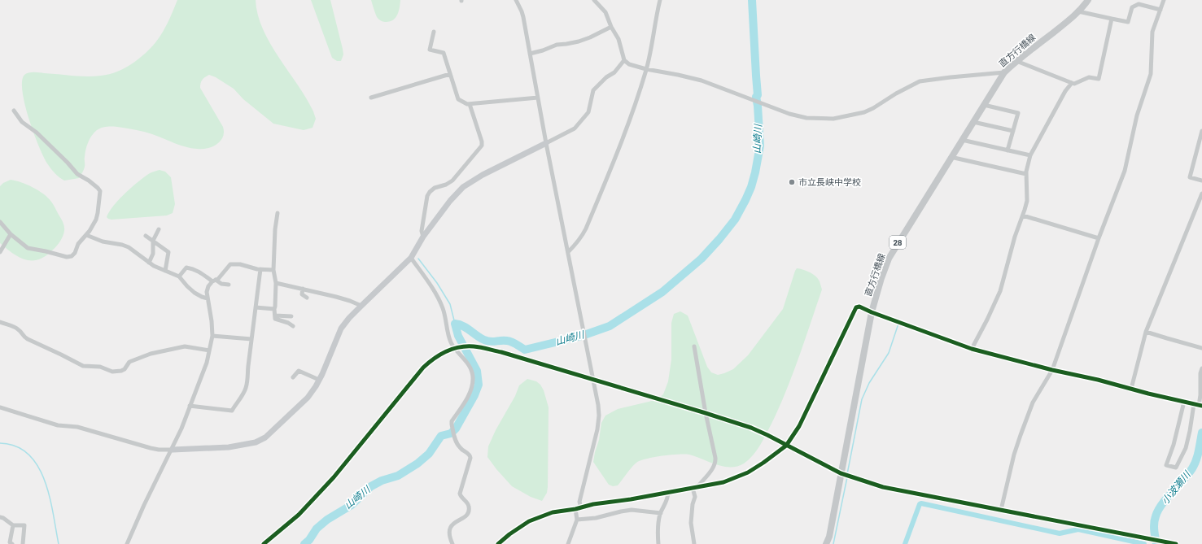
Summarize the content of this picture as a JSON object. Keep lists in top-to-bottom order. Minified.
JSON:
{"streets":{"main road":["直方行橋線","28"]},"water":["山崎川","小波瀬川"],"places":["市立長峡中学校"]}
